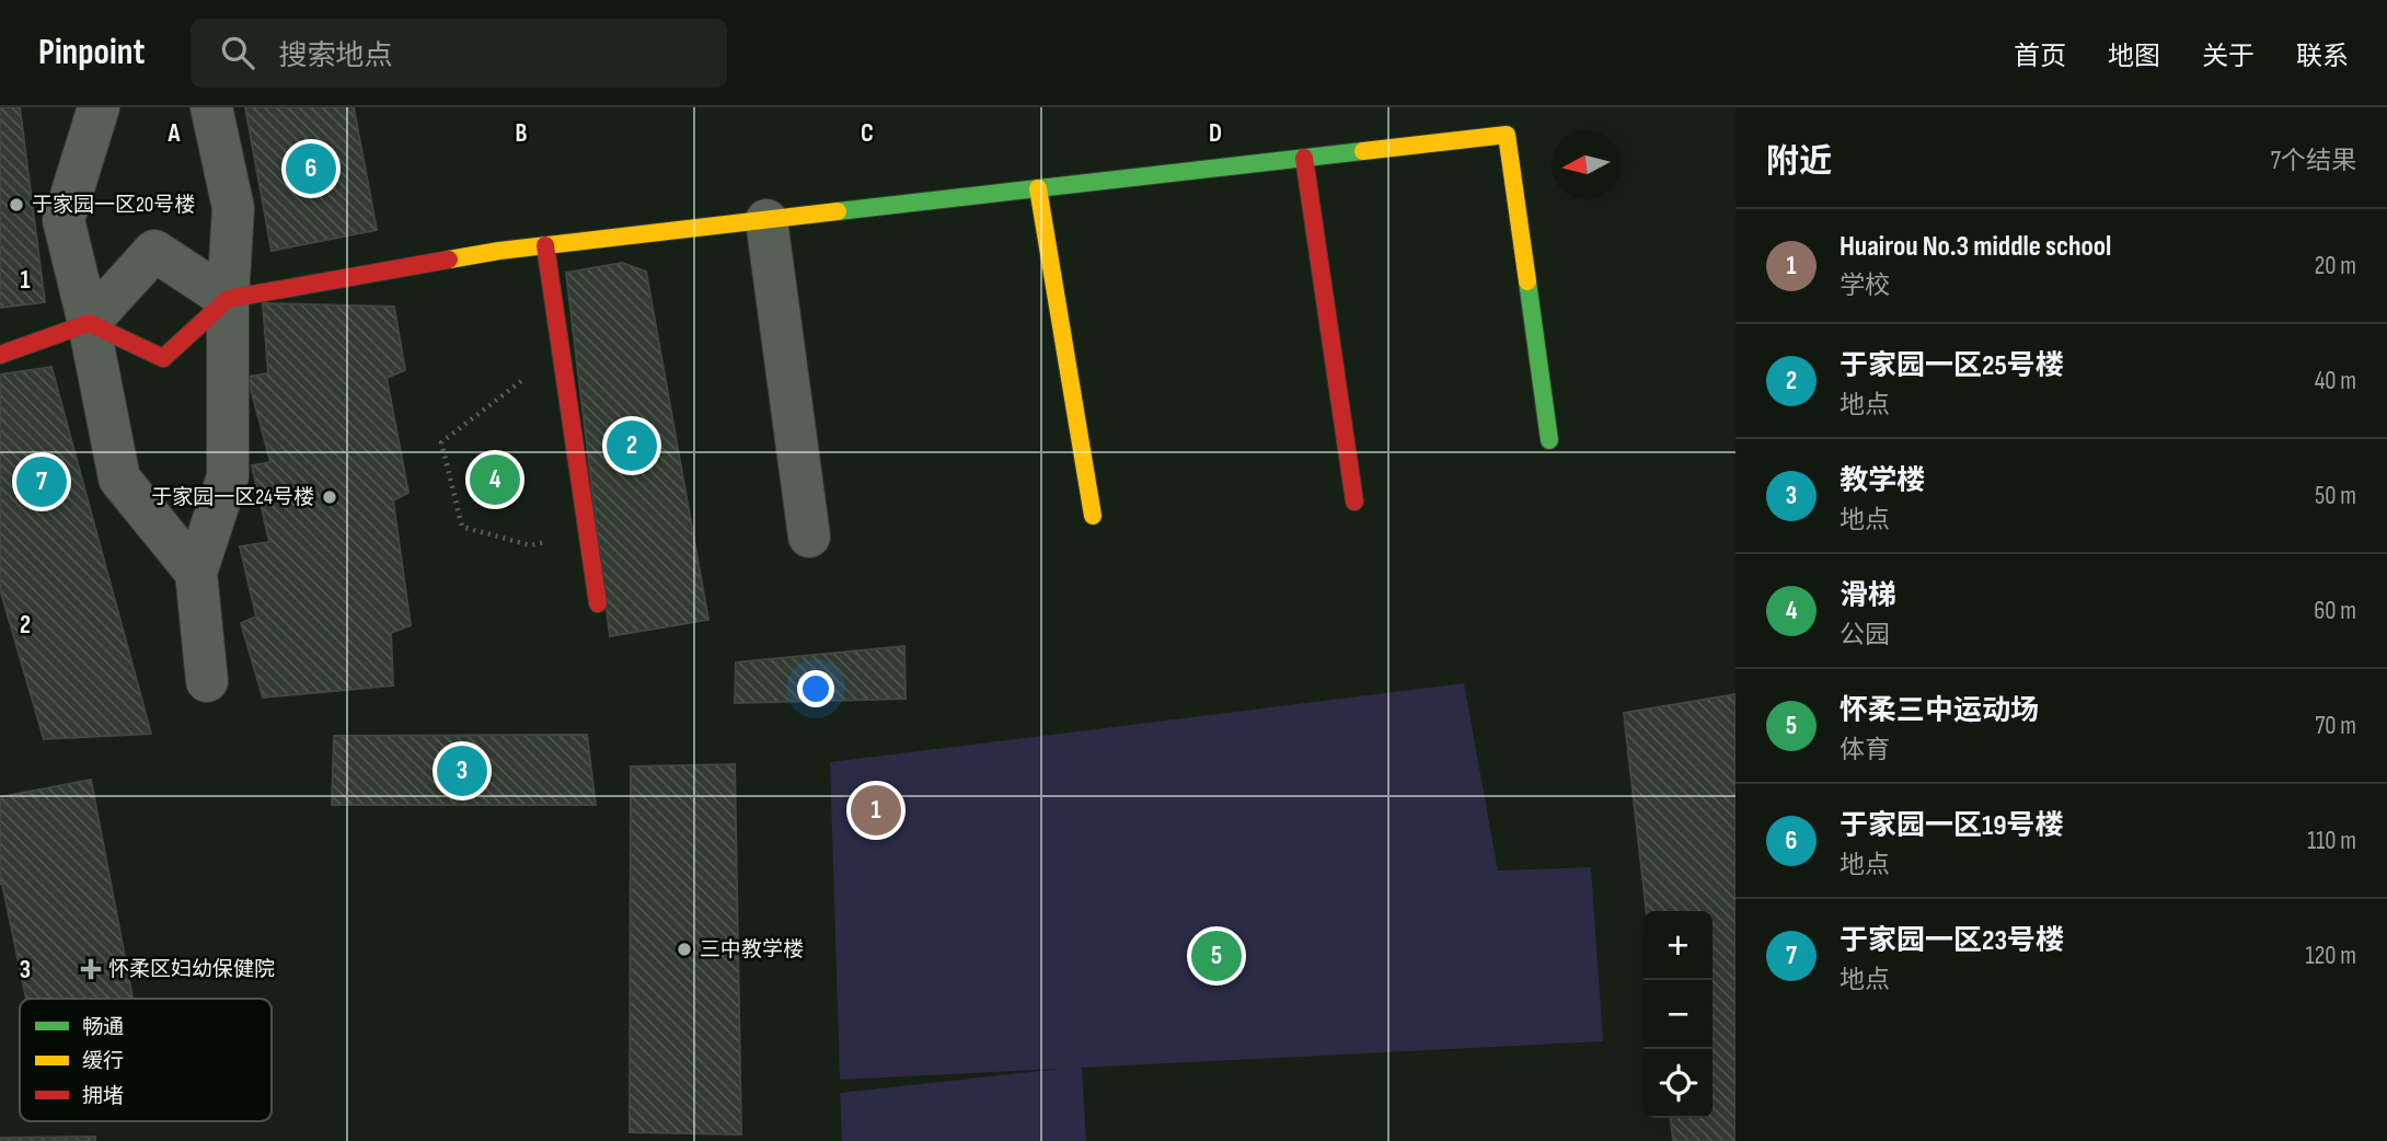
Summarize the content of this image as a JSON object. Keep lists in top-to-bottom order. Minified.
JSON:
{"places":{"other":["于家园一区20号楼","于家园一区24号楼","三中教学楼"],"health":["怀柔区妇幼保健院"]},"legend":["畅通","缓行","拥堵"],"north":"left","page":{"header":"Pinpoint","search":"搜索地点","nav":["首页","地图","关于","联系"],"heading":["附近","7个结果"],"pins":["6","2","4","7","3","1","5"],"list":[{"mark":"1","name":"Huairou No.3 middle school","note":"学校","value":"20 m"},{"mark":"2","name":"于家园一区25号楼","note":"地点","value":"40 m"},{"mark":"3","name":"教学楼","note":"地点","value":"50 m"},{"mark":"4","name":"滑梯","note":"公园","value":"60 m"},{"mark":"5","name":"怀柔三中运动场","note":"体育","value":"70 m"},{"mark":"6","name":"于家园一区19号楼","note":"地点","value":"110 m"},{"mark":"7","name":"于家园一区23号楼","note":"地点","value":"120 m"}],"map_buttons":["+","−"]},"grid":{"columns":["A","B","C","D"],"rows":["1","2","3"]}}
